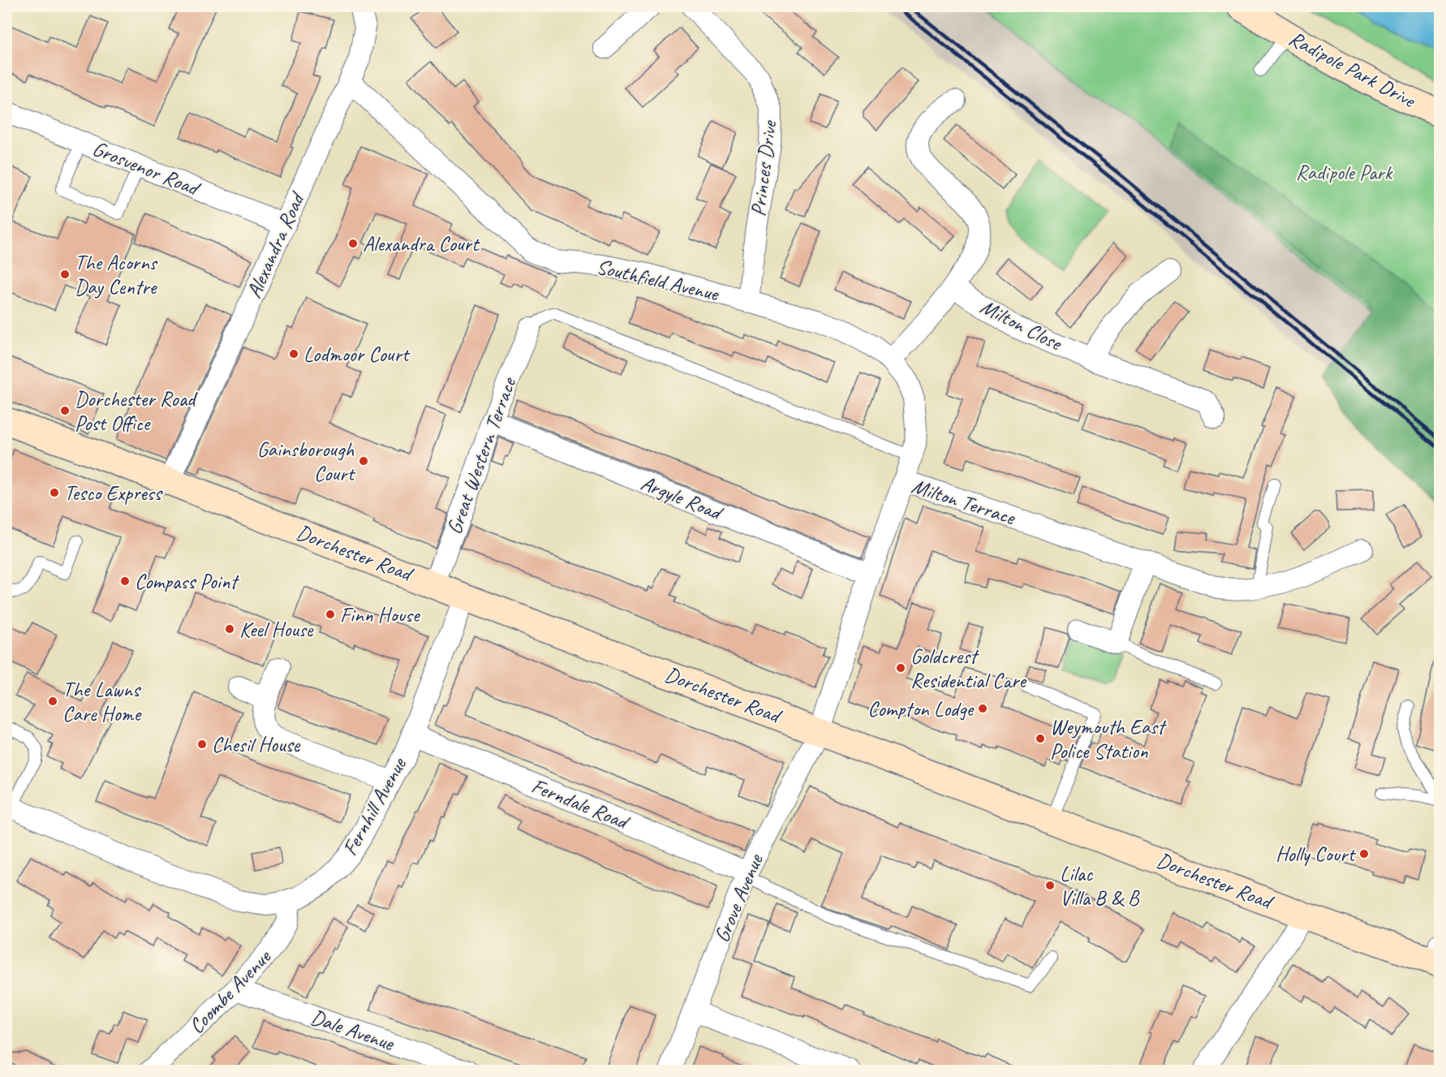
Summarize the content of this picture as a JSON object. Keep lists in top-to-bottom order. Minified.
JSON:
{"streets":{"main road":["Radipole Park Drive","Dorchester Road"],"street":["Grosvenor Road","Princes Drive","Alexandra Road","Southfield Avenue","Milton Close","Great Western Terrace","Argyle Road","Milton Terrace","Ferndale Road","Fernhill Avenue","Grove Avenue","Coombe Avenue","Dale Avenue"]},"crossings":[["Grosvenor Road","Alexandra Road"],["Princes Drive","Southfield Avenue"],["Alexandra Road","Southfield Avenue"],["Alexandra Road","Dorchester Road"],["Southfield Avenue","Milton Terrace"],["Great Western Terrace","Argyle Road"],["Great Western Terrace","Dorchester Road"],["Argyle Road","Milton Terrace"],["Milton Terrace","Dorchester Road"],["Milton Terrace","Grove Avenue"],["Dorchester Road","Fernhill Avenue"],["Dorchester Road","Grove Avenue"],["Ferndale Road","Fernhill Avenue"],["Ferndale Road","Grove Avenue"],["Fernhill Avenue","Coombe Avenue"],["Coombe Avenue","Dale Avenue"]],"parks":["Radipole Park"],"places":["Alexandra Court","The Acorns Day Centre","Lodmoor Court","Dorchester Road Post Office","Gainsborough Court","Tesco Express","Compass Point","Finn House","Keel House","Goldcrest Residential Care","The Lawns Care Home","Compton Lodge","Weymouth East Police Station","Chesil House","Holly Court","Lilac Villa B & B"]}
